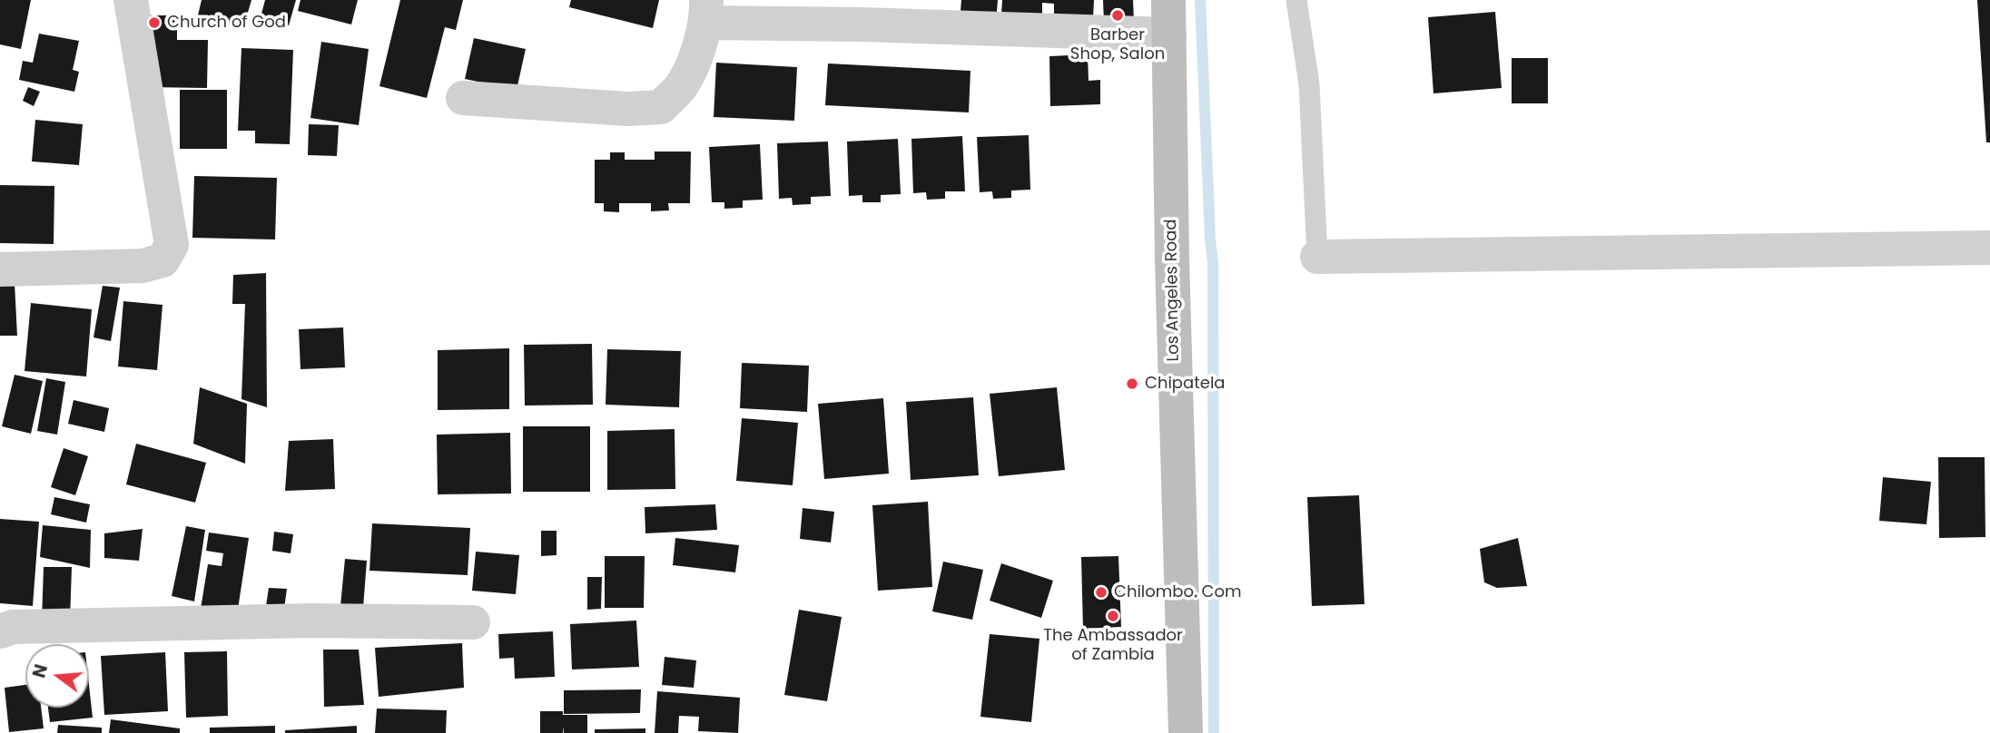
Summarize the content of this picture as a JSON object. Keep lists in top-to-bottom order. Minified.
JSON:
{"streets":{"main road":["Los Angeles Road"]},"places":["Barber Shop, Salon","Church of God","Chipatela","Chilombo. Com","The Ambassador of Zambia"],"north":"left"}
